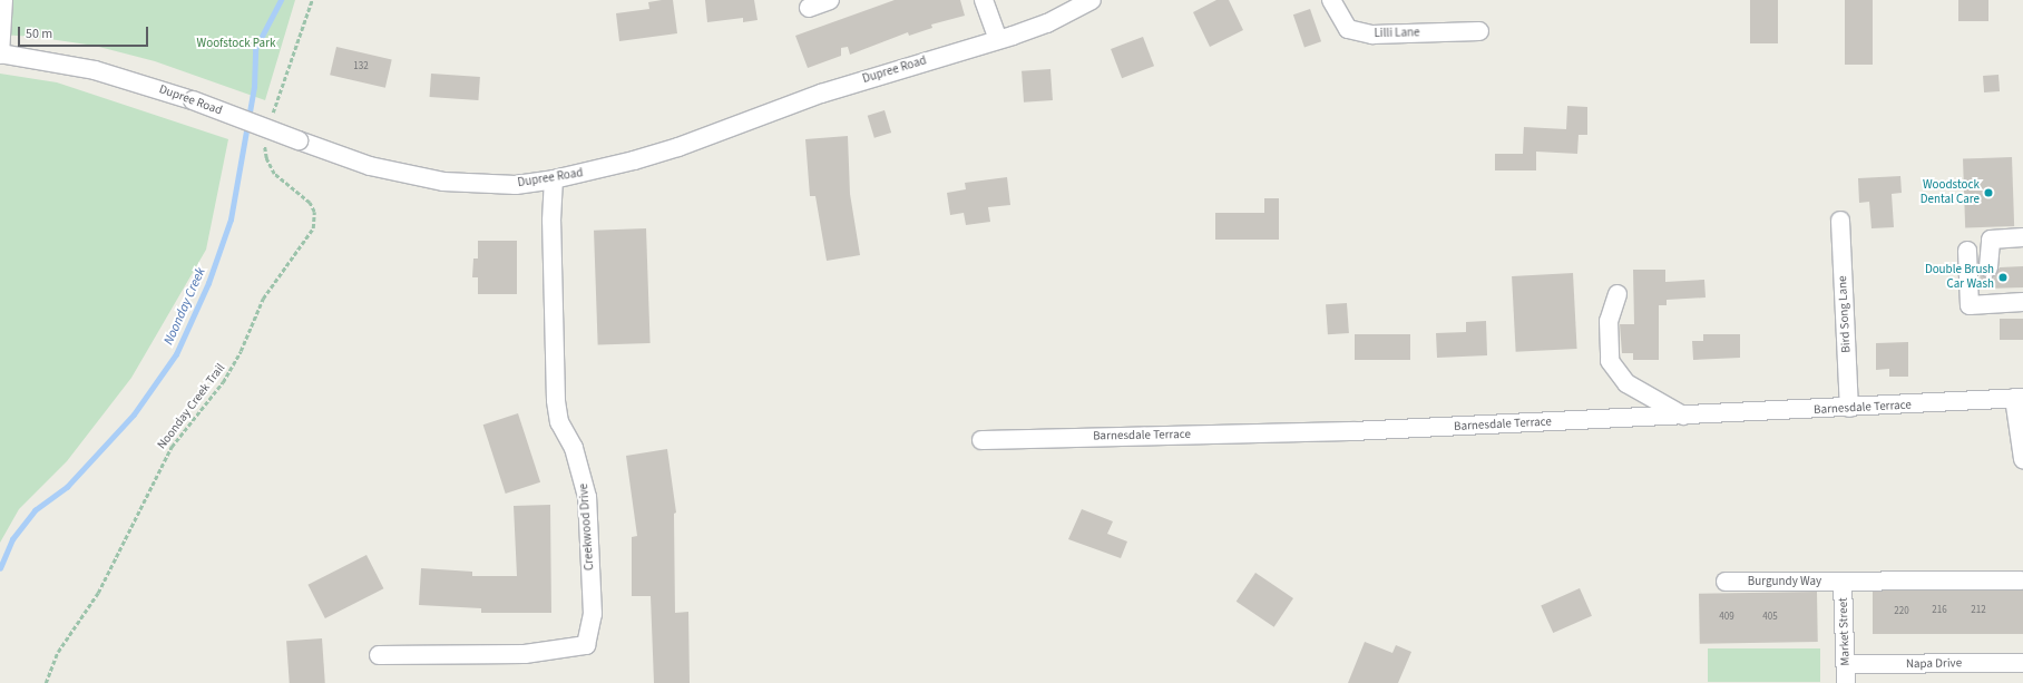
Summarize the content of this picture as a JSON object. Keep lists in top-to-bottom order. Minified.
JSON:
{"streets":{"street":["Lilli Lane","Dupree Road","Bird Song Lane","Barnesdale Terrace","Creekwood Drive","Burgundy Way","Market Street","Napa Drive"],"path":["Noonday Creek Trail"]},"crossings":[["Dupree Road","Creekwood Drive"],["Bird Song Lane","Barnesdale Terrace"],["Burgundy Way","Market Street"],["Market Street","Napa Drive"]],"water":["Noonday Creek"],"parks":["Woofstock Park"],"places":["Woodstock Dental Care","Double Brush Car Wash"],"house_numbers":["132","216","212","220","409","405"],"scale_bar":"50 m"}
